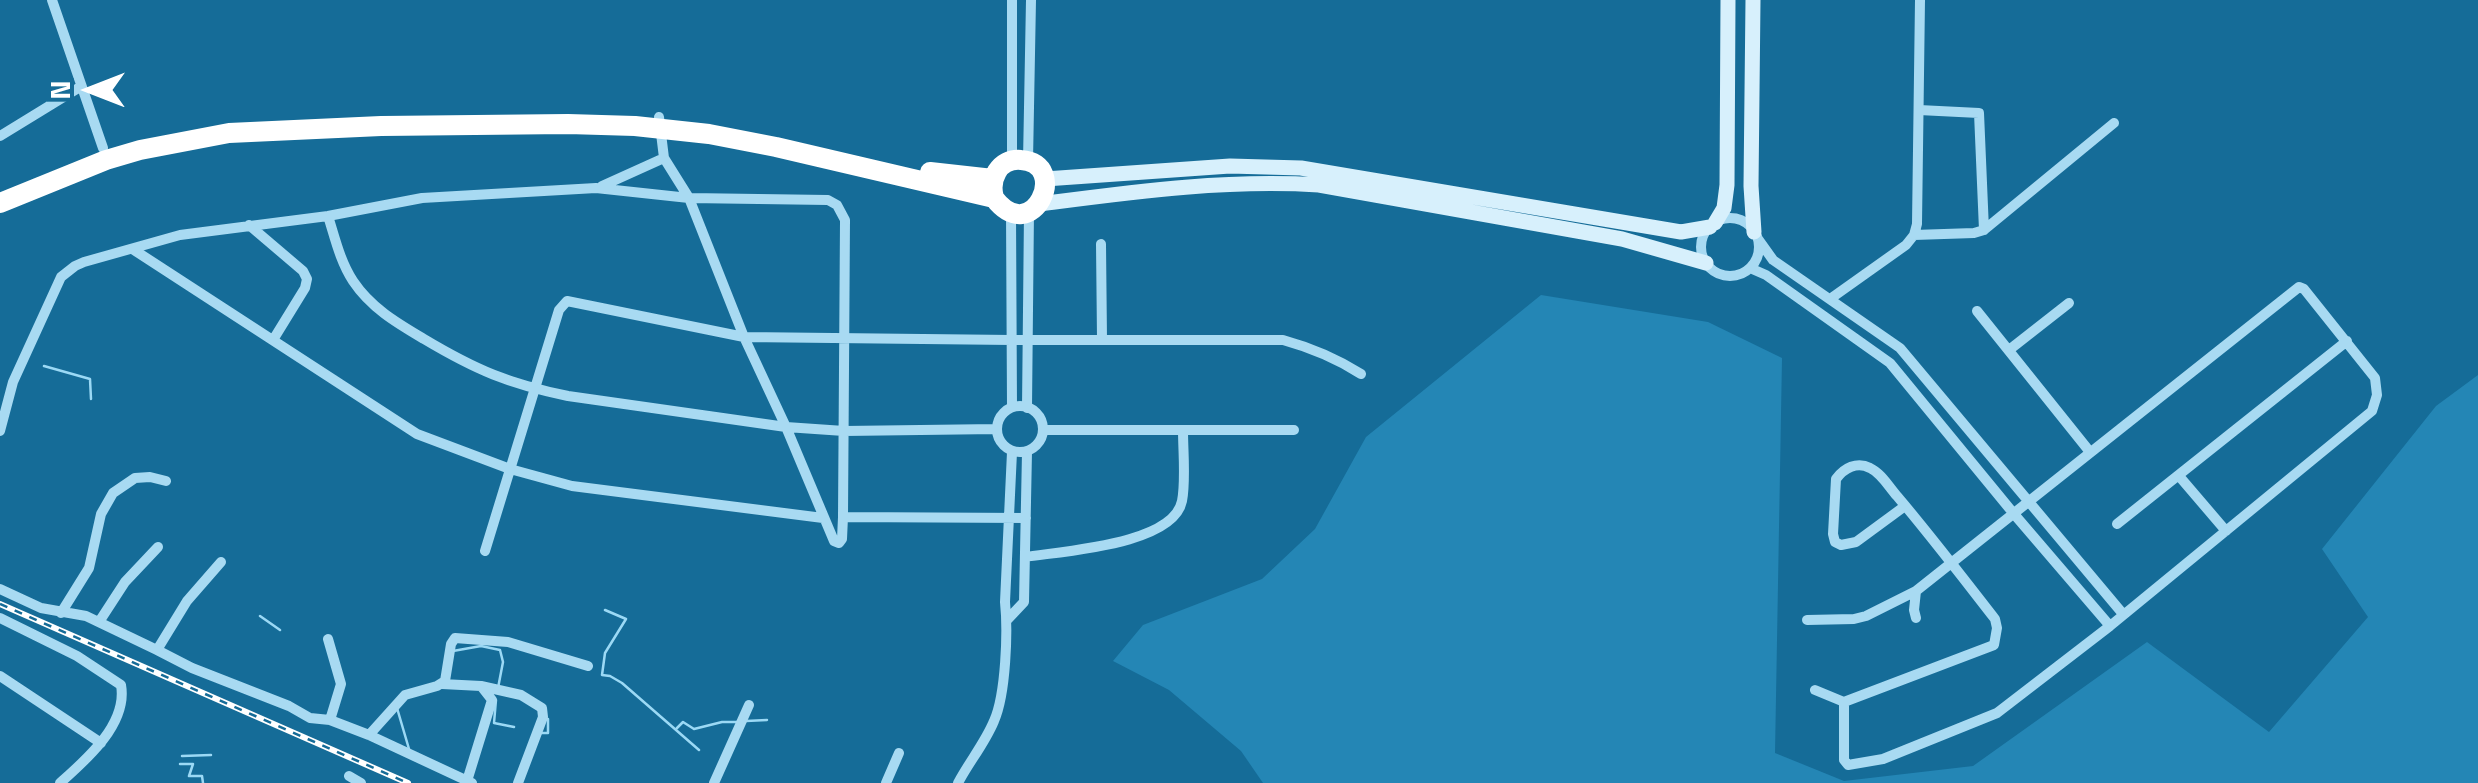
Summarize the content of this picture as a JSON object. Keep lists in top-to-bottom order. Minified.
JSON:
{"north":"left"}
